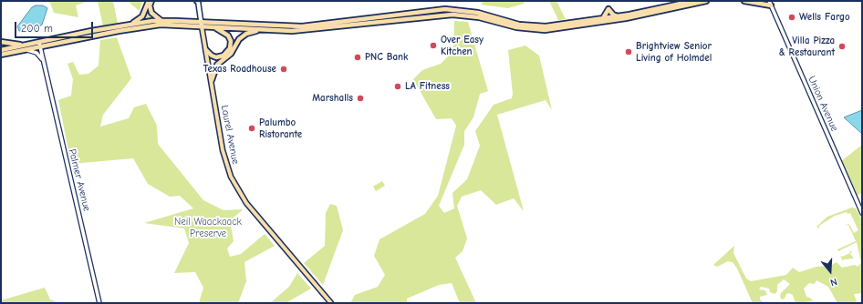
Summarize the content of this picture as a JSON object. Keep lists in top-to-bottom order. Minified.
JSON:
{"streets":{"main road":["Laurel Avenue"],"street":["Union Avenue","Palmer Avenue"]},"parks":["Neil Waackaack Preserve"],"places":["Wells Fargo","Over Easy Kitchen","Villa Pizza & Restaurant","Brightview Senior Living of Holmdel","PNC Bank","Texas Roadhouse","LA Fitness","Marshalls","Palumbo Ristorante"],"scale_bar":"200 m","north":"bottom"}
